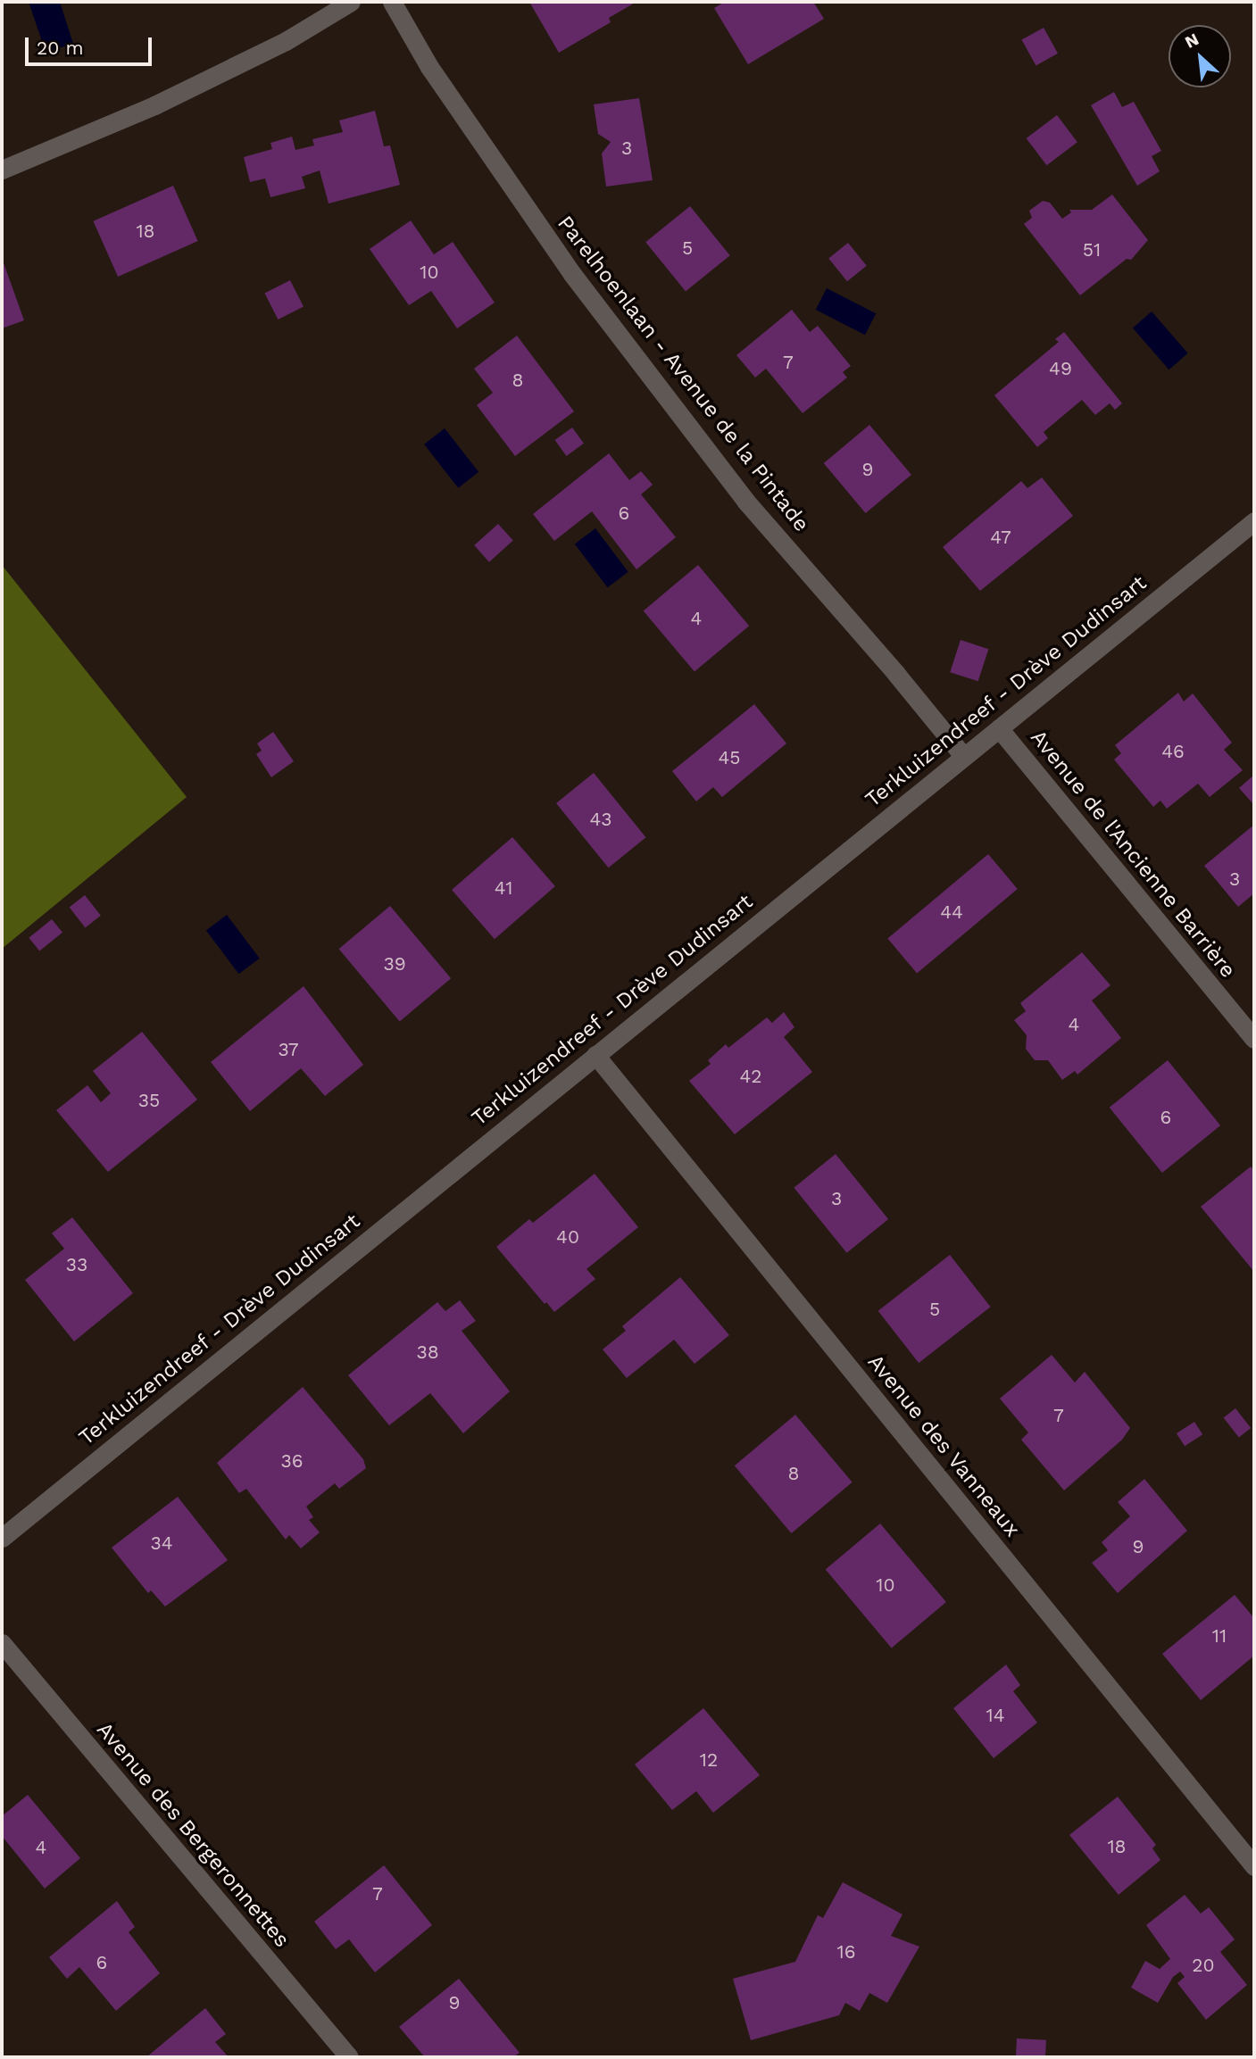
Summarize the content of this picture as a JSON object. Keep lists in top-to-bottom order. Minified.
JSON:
{"streets":{"street":["Parelhoenlaan - Avenue de la Pintade","Terkluizendreef - Drève Dudinsart","Avenue de l'Ancienne Barrière","Avenue des Vanneaux","Avenue des Bergeronnettes"]},"crossings":[["Parelhoenlaan - Avenue de la Pintade","Terkluizendreef - Drève Dudinsart"],["Terkluizendreef - Drève Dudinsart","Avenue de l'Ancienne Barrière"],["Terkluizendreef - Drève Dudinsart","Avenue des Vanneaux"]],"house_numbers":["3","18","5","51","10","7","49","8","9","6","47","4","46","45","43","3","41","44","39","4","37","42","35","6","3","40","33","5","38","7","36","8","34","9","10","11","14","12","18","4","7","16","6","20","9"],"scale_bar":"20 m","north":"top left"}
